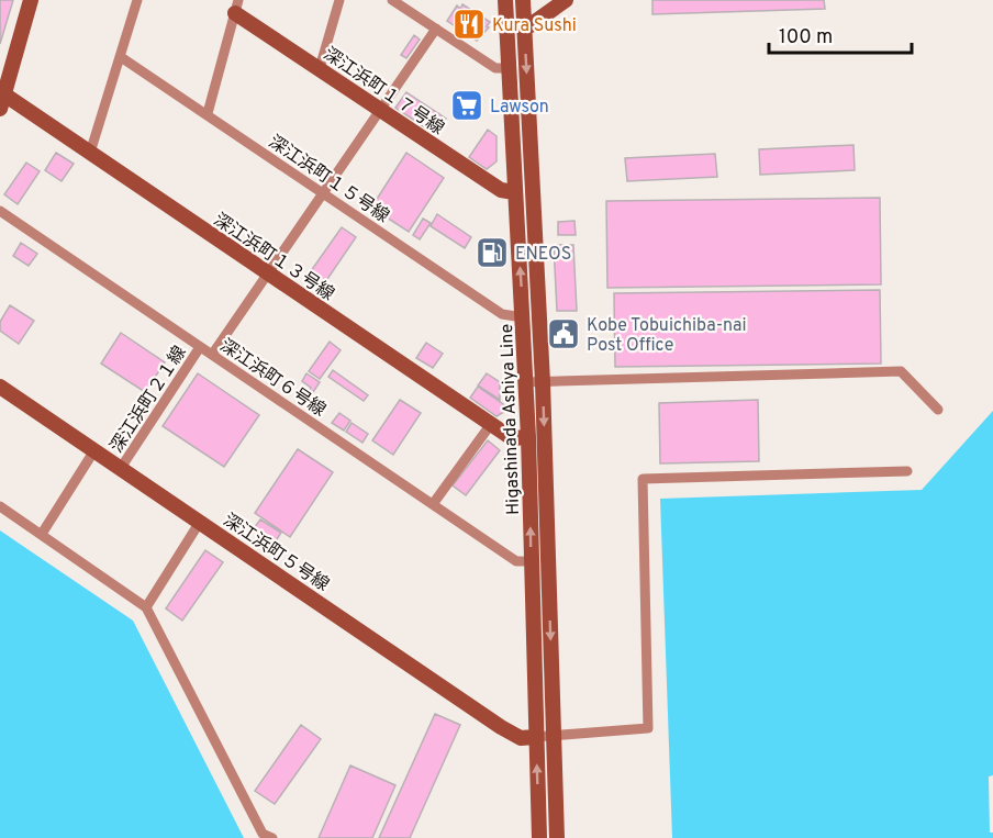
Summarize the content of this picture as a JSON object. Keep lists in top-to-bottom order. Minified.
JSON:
{"streets":{"street":["深江浜町１７号線","深江浜町１５号線","深江浜町１３号線","深江浜町６号線","深江浜町２１線","Higashinada Ashiya Line","深江浜町５号線"]},"crossings":[["深江浜町１７号線","Higashinada Ashiya Line"],["深江浜町１５号線","Higashinada Ashiya Line"],["深江浜町１３号線","Higashinada Ashiya Line"],["深江浜町６号線","深江浜町２１線"],["深江浜町６号線","Higashinada Ashiya Line"],["深江浜町２１線","深江浜町５号線"],["Higashinada Ashiya Line","深江浜町５号線"]],"places":{"restaurant":["Kura Sushi"],"supermarket":["Lawson"],"fuel station":["ENEOS"],"public building":["Kobe Tobuichiba-nai Post Office"]},"scale_bar":"100 m"}
